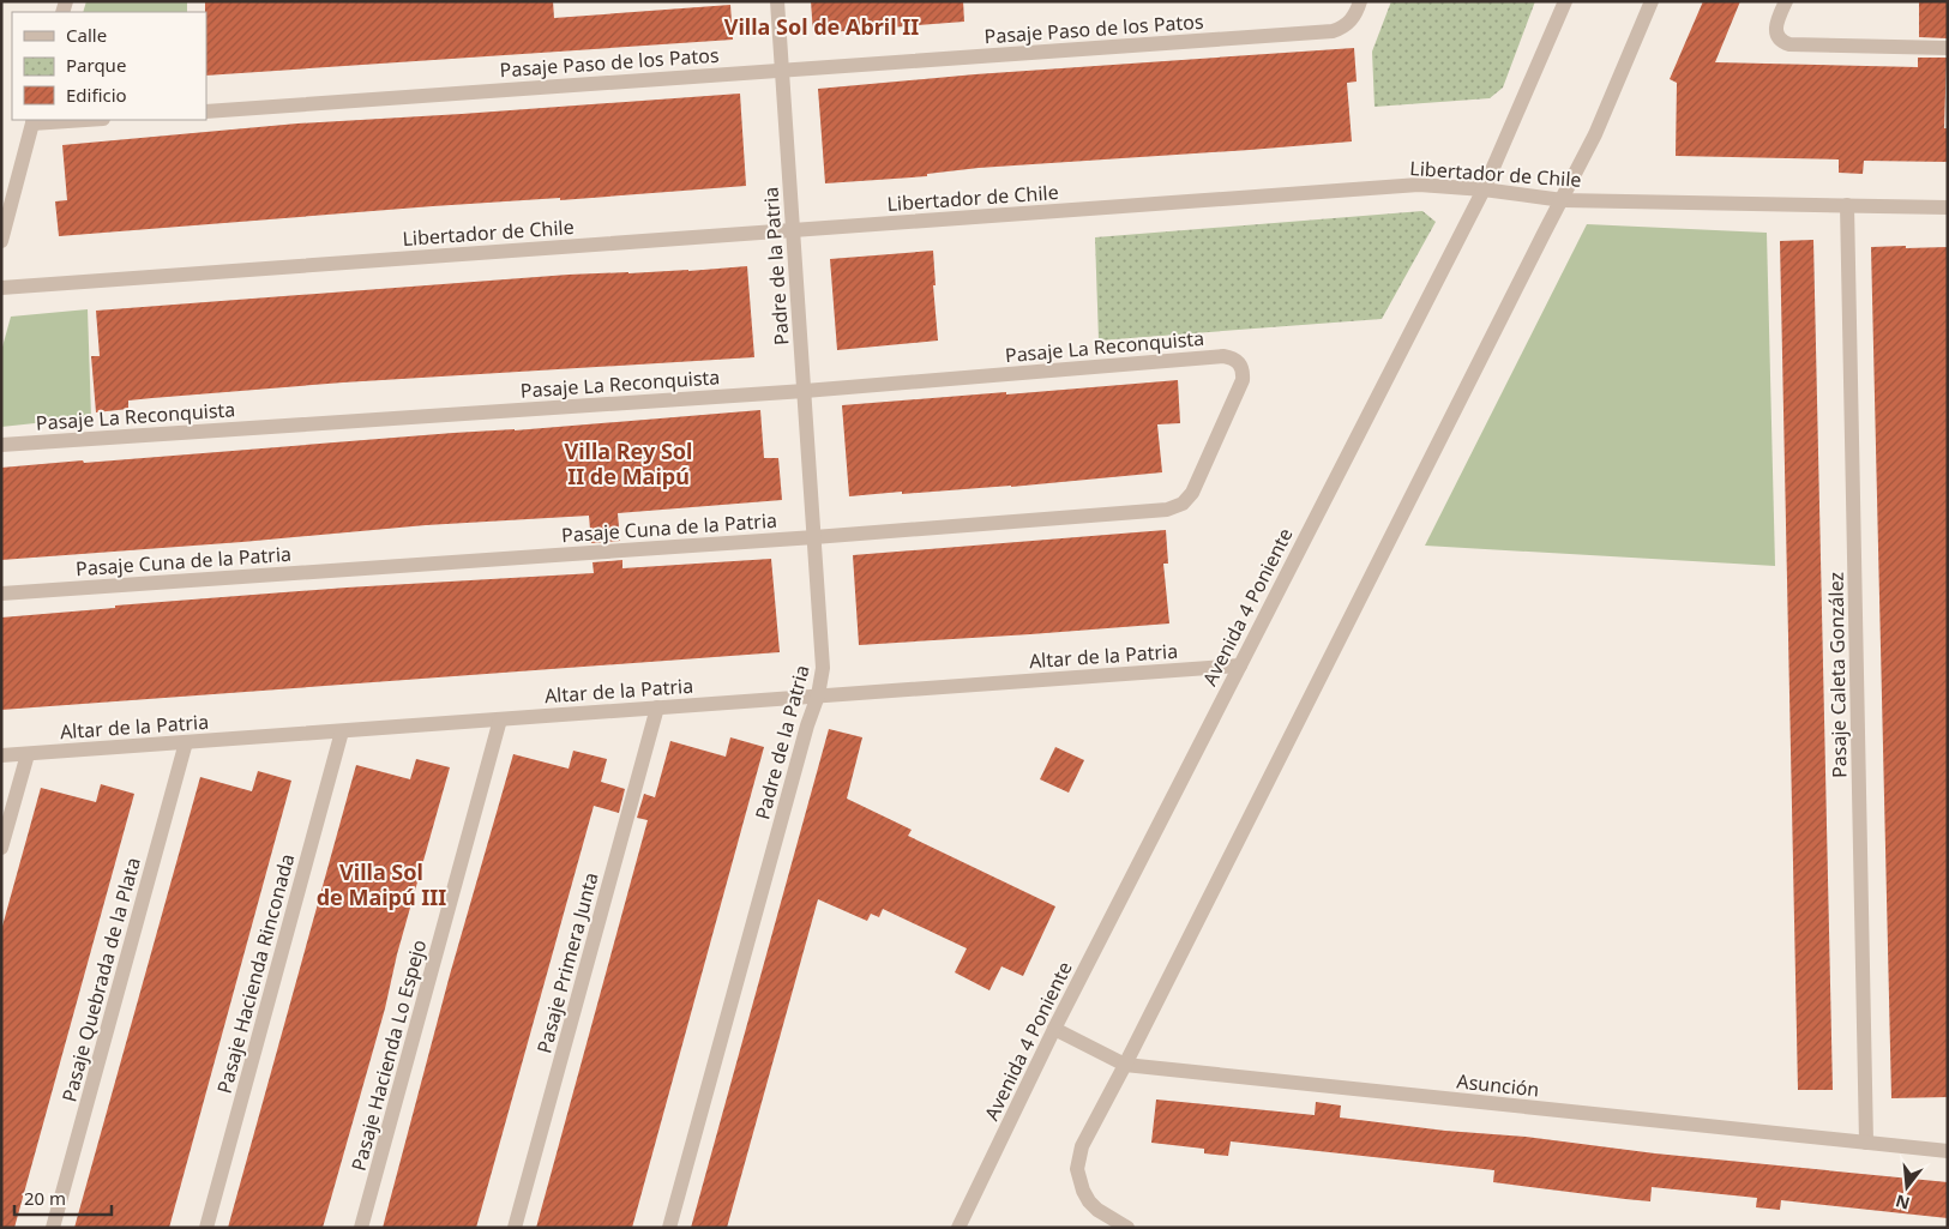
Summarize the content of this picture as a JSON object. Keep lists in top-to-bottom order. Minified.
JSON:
{"streets":{"street":["Pasaje Paso de los Patos","Libertador de Chile","Padre de la Patria","Pasaje La Reconquista","Pasaje Cuna de la Patria","Avenida 4 Poniente","Altar de la Patria","Pasaje Caleta González","Pasaje Primera Junta","Pasaje Hacienda Rinconada","Pasaje Quebrada de la Plata","Pasaje Hacienda Lo Espejo","Asunción"]},"crossings":[["Pasaje Paso de los Patos","Padre de la Patria"],["Libertador de Chile","Padre de la Patria"],["Libertador de Chile","Avenida 4 Poniente"],["Libertador de Chile","Pasaje Caleta González"],["Padre de la Patria","Pasaje La Reconquista"],["Padre de la Patria","Pasaje Cuna de la Patria"],["Padre de la Patria","Altar de la Patria"],["Pasaje La Reconquista","Pasaje Cuna de la Patria"],["Avenida 4 Poniente","Altar de la Patria"],["Avenida 4 Poniente","Asunción"],["Altar de la Patria","Pasaje Primera Junta"],["Altar de la Patria","Pasaje Hacienda Rinconada"],["Altar de la Patria","Pasaje Quebrada de la Plata"],["Altar de la Patria","Pasaje Hacienda Lo Espejo"],["Pasaje Caleta González","Asunción"]],"districts":["Villa Sol de Abril II","Villa Rey Sol II de Maipú","Villa Sol de Maipú III"],"legend":["Calle","Parque","Edificio"],"scale_bar":"20 m","north":"bottom"}
